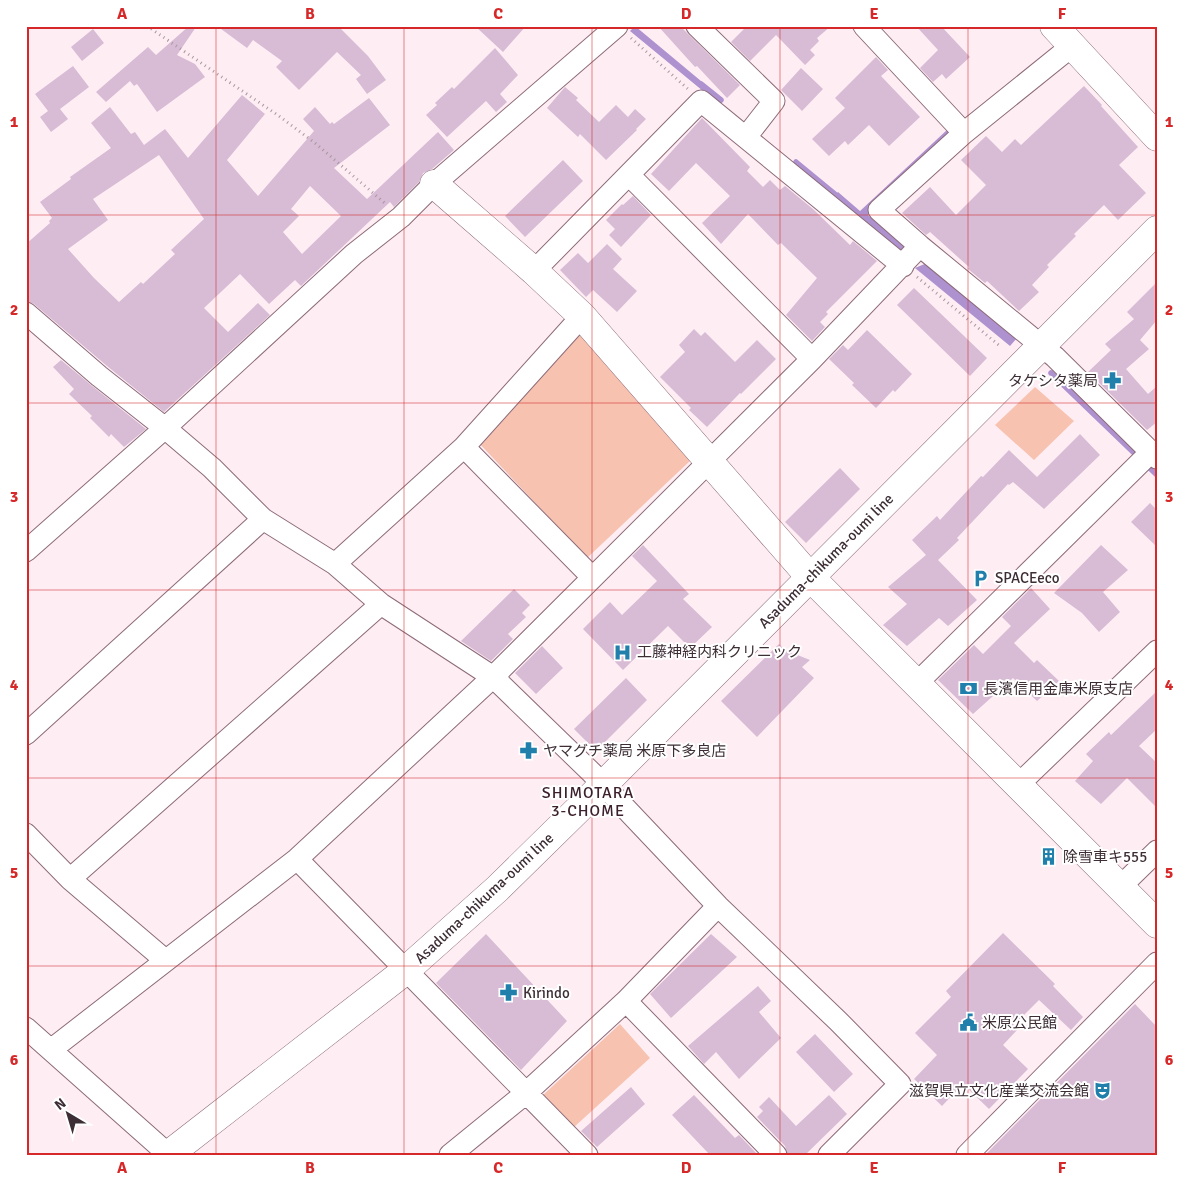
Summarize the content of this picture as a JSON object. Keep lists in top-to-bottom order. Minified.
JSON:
{"streets":{"main road":["Asaduma-chikuma-oumi line"]},"districts":["SHIMOTARA 3-CHOME"],"places":{"pharmacy":["タケシタ薬局","ヤマグチ薬局 米原下多良店","Kirindo"],"parking":["SPACEeco"],"hospital":["工藤神経内科クリニック"],"bank":["長濱信用金庫米原支店"],"building":["除雪車キ555"],"public building":["米原公民館"],"theatre":["滋賀県立文化産業交流会館"]},"north":"top left","grid":{"columns":["A","B","C","D","E","F"],"rows":["1","2","3","4","5","6"]}}
